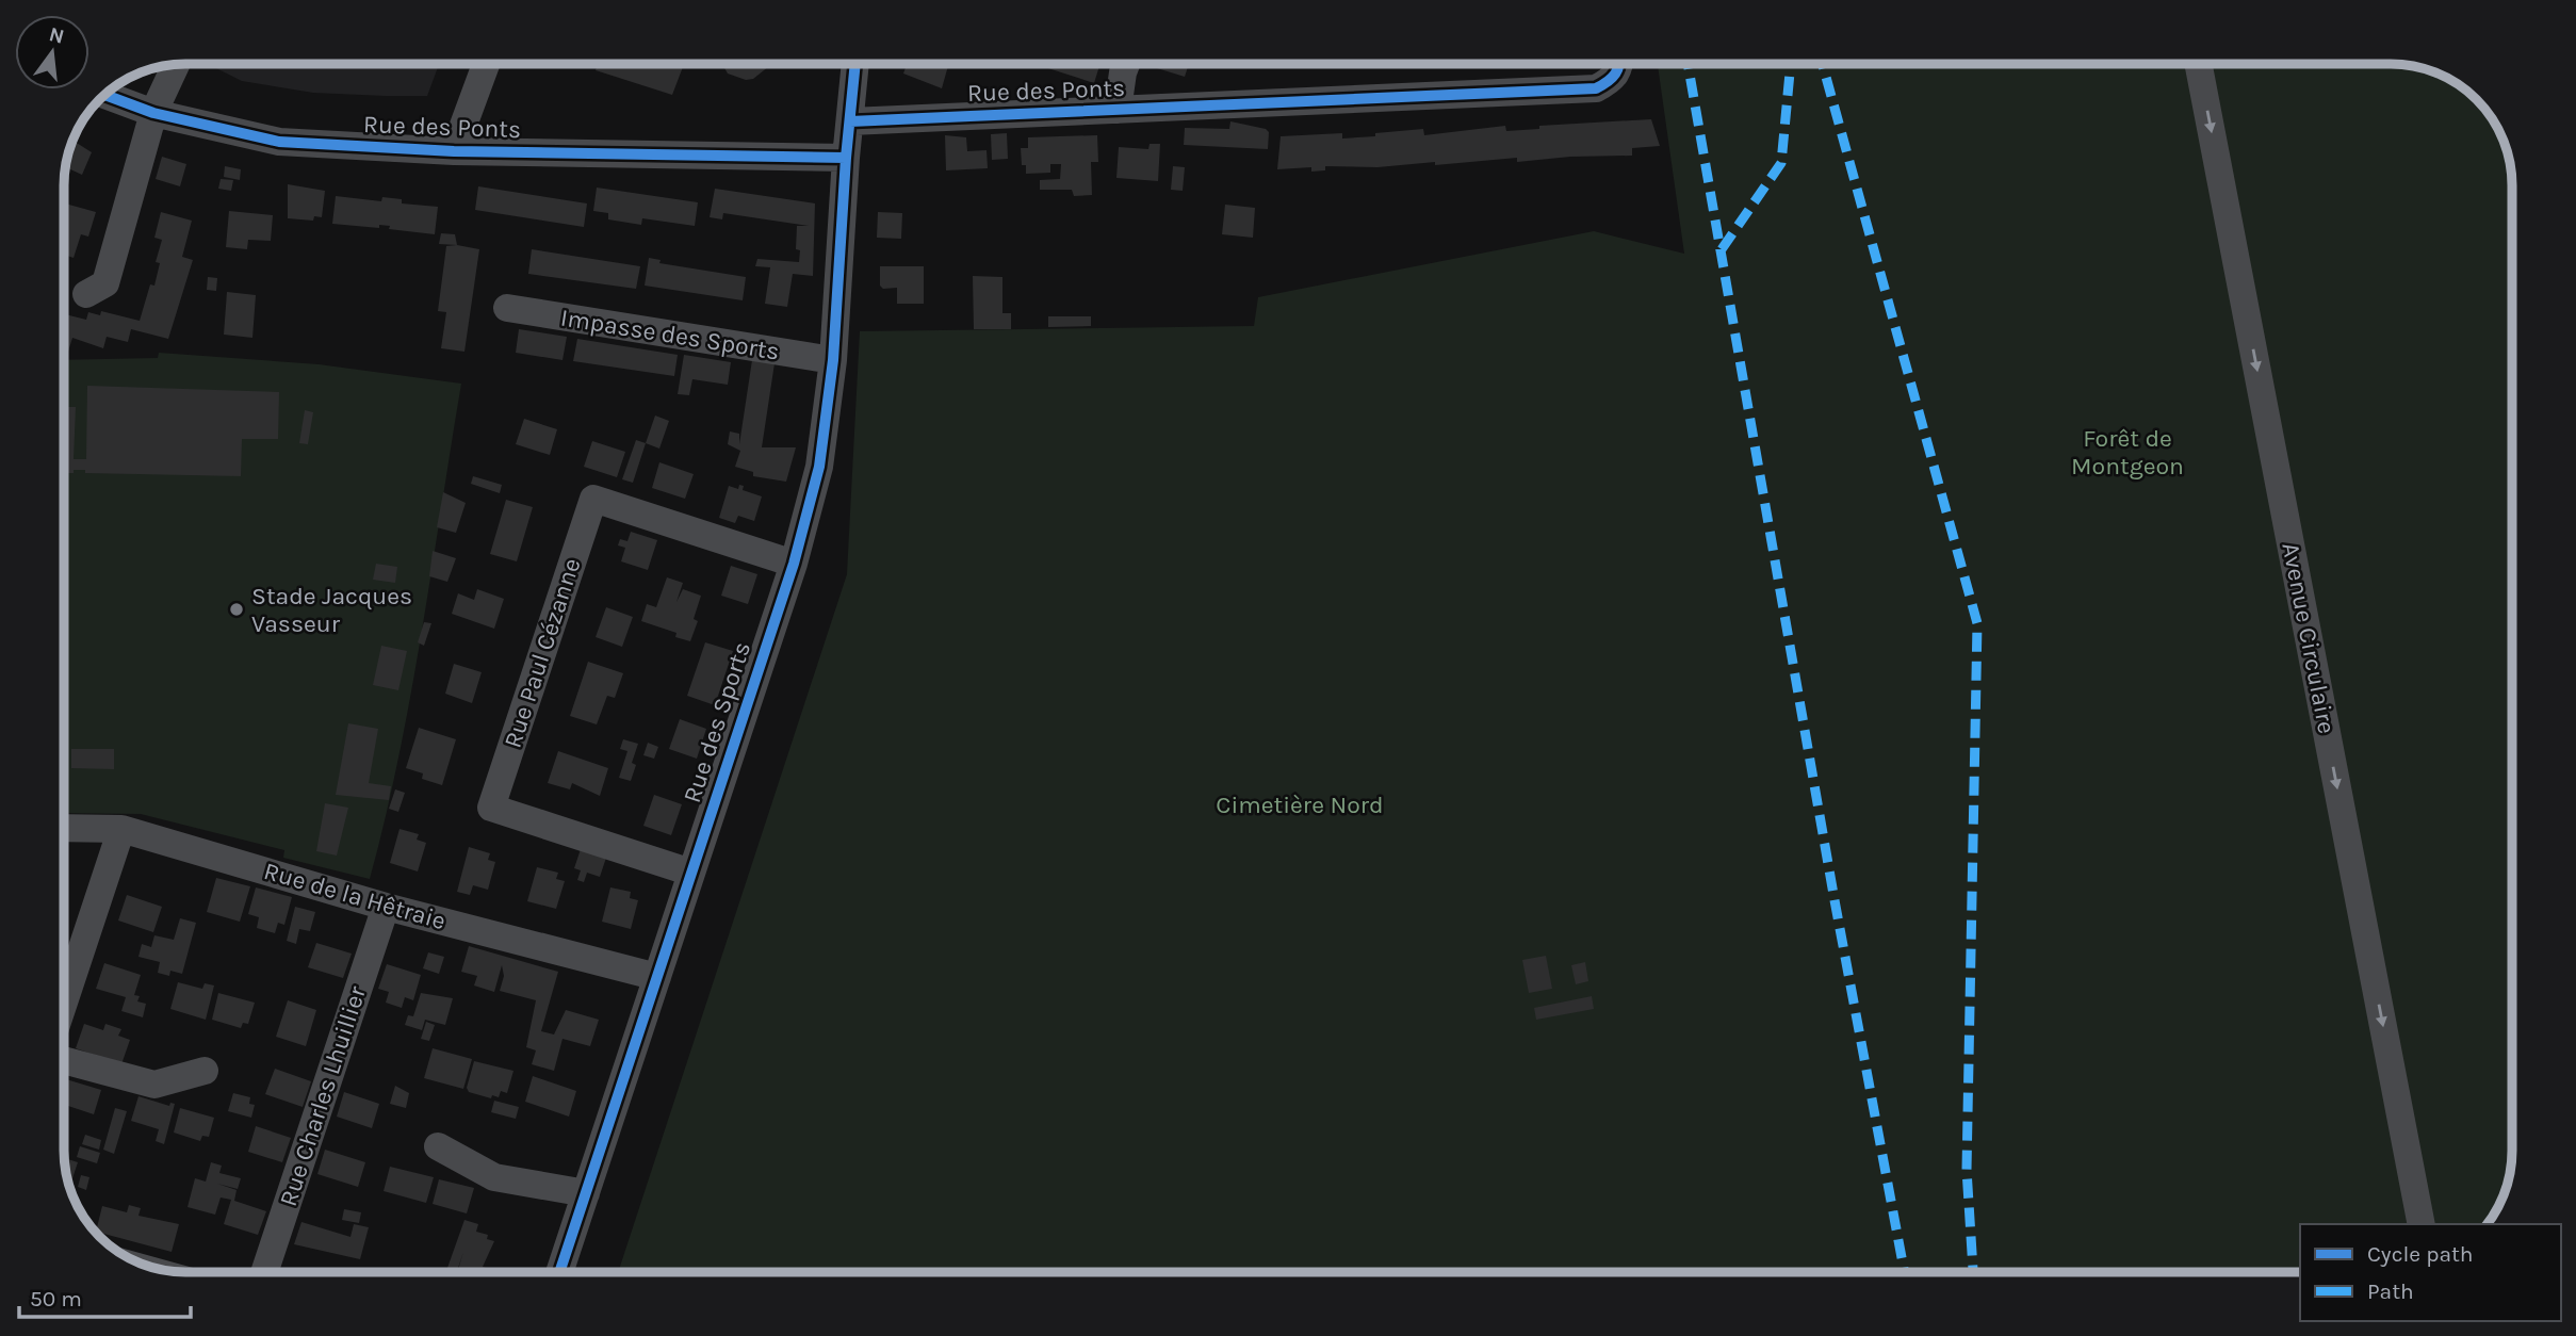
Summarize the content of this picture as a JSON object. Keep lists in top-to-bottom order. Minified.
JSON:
{"streets":{"street":["Rue des Ponts","Impasse des Sports","Avenue Circulaire","Rue Paul Cézanne","Rue des Sports","Rue de la Hêtraie","Rue Charles Lhuillier"]},"crossings":[["Rue des Ponts","Rue des Sports"],["Impasse des Sports","Rue des Sports"],["Rue Paul Cézanne","Rue des Sports"],["Rue des Sports","Rue de la Hêtraie"],["Rue de la Hêtraie","Rue Charles Lhuillier"]],"one_way":["Avenue Circulaire"],"parks":["Forêt de Montgeon","Cimetière Nord"],"places":["Stade Jacques Vasseur"],"legend":["Cycle path","Path"],"scale_bar":"50 m","north":"top"}
